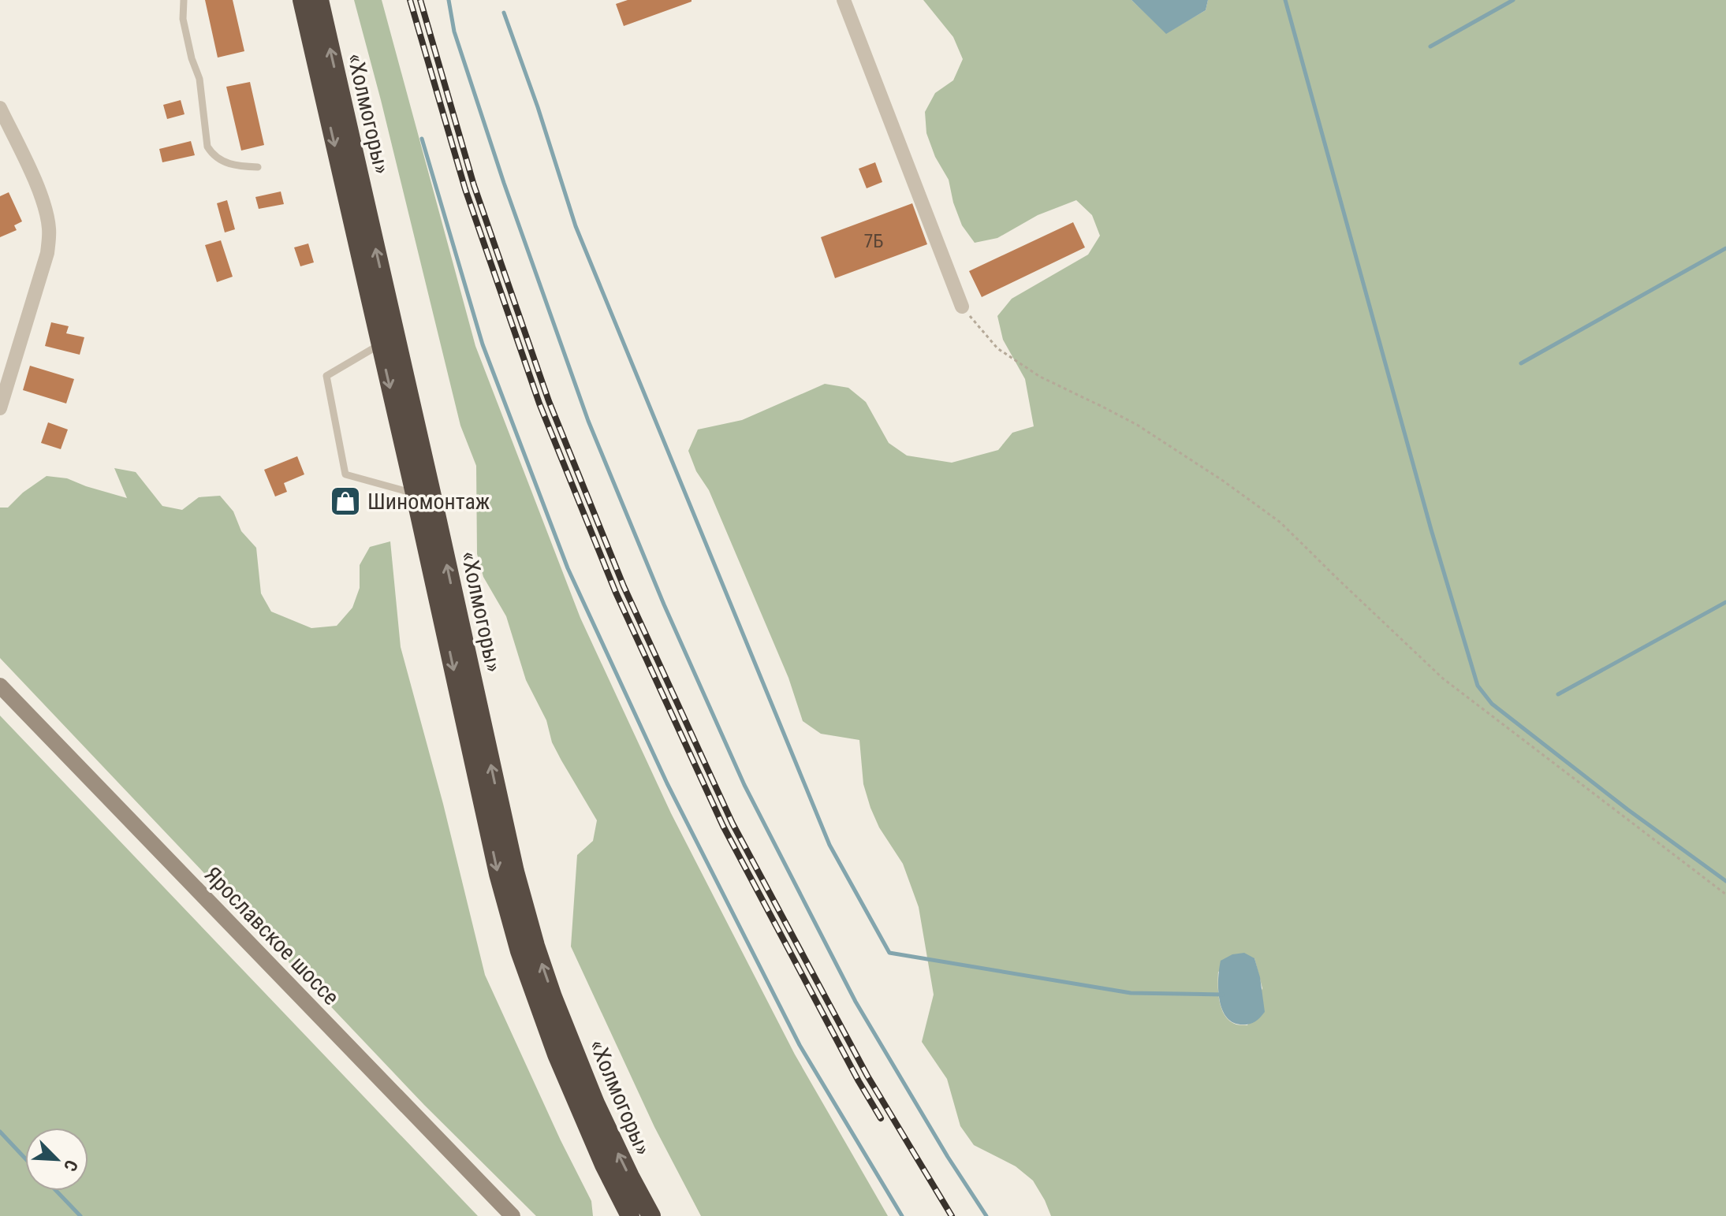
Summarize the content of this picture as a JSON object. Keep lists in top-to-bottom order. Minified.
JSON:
{"streets":{"highway":["«Холмогоры»"],"main road":["Ярославское шоссе"]},"places":{"shop":["Шиномонтаж"]},"house_numbers":["7Б"],"north":"bottom right"}
